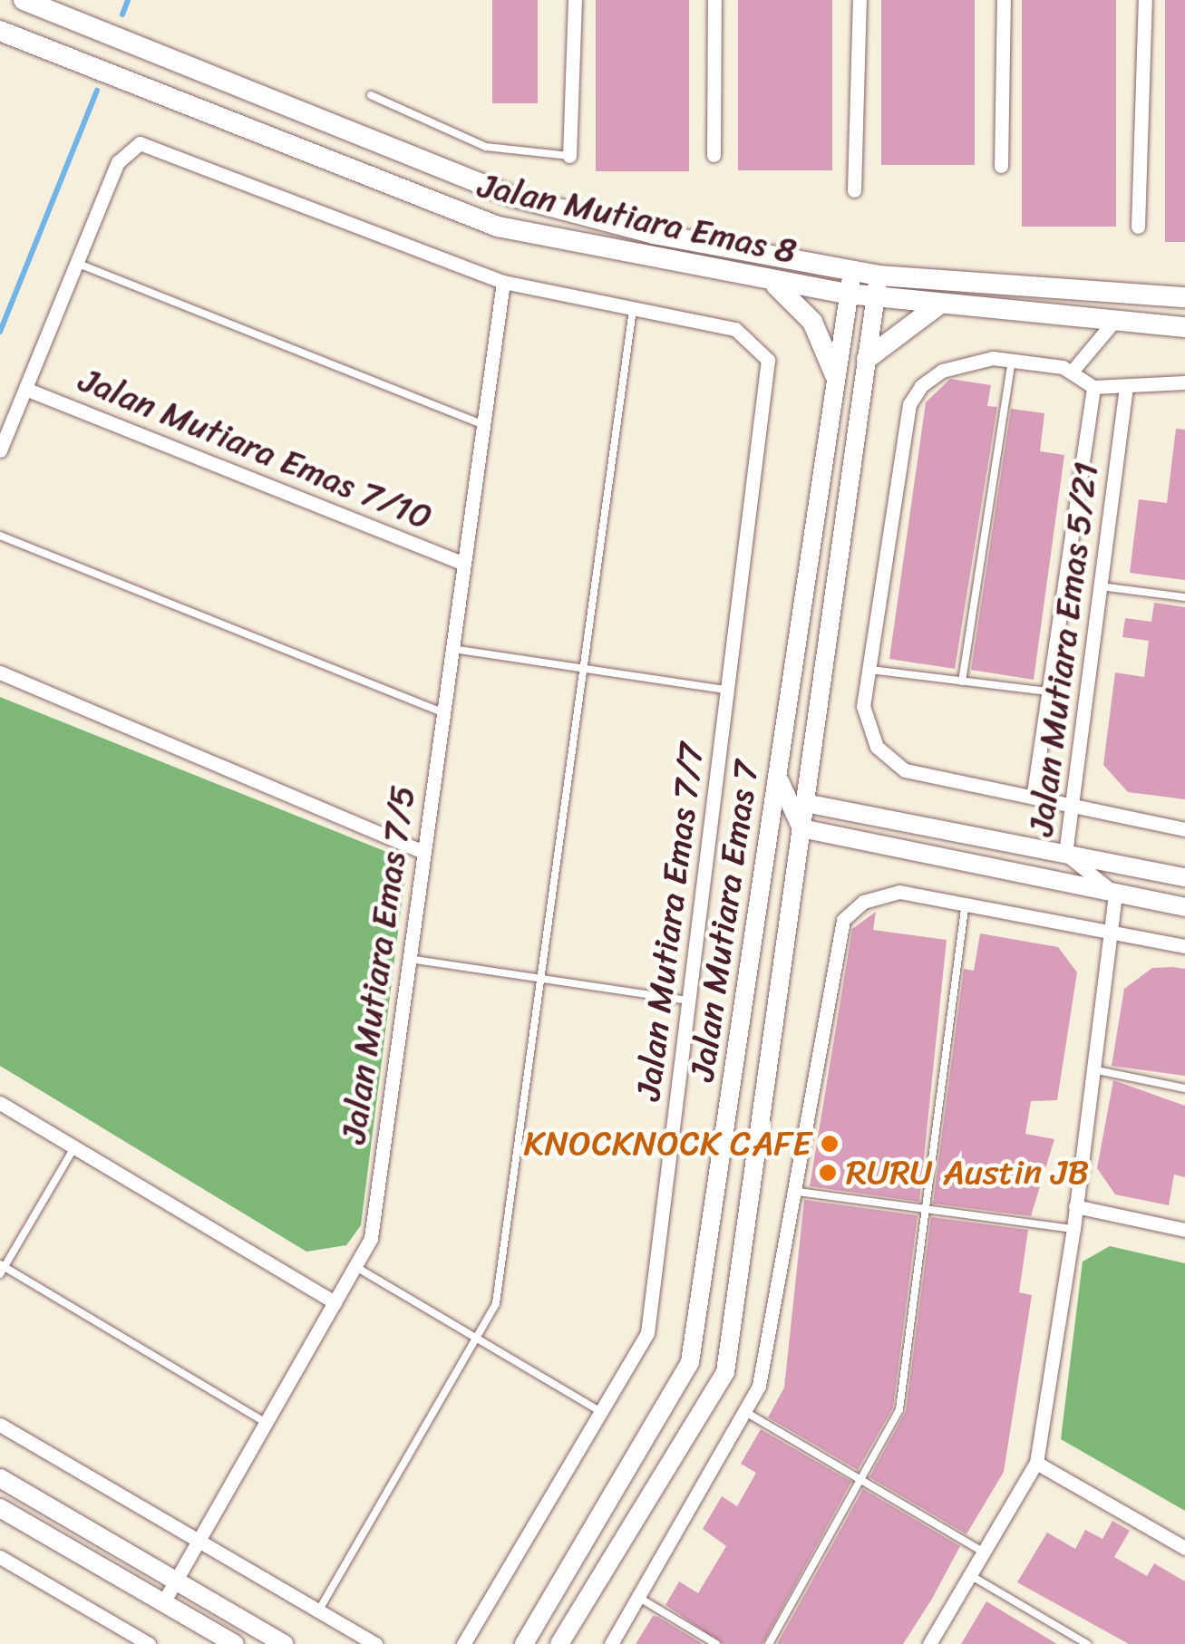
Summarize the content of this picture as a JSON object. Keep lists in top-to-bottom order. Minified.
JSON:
{"streets":{"main road":["Jalan Mutiara Emas 8"],"street":["Jalan Mutiara Emas 7/10","Jalan Mutiara Emas 5/21","Jalan Mutiara Emas 7","Jalan Mutiara Emas 7/7","Jalan Mutiara Emas 7/5"]},"crossings":[["Jalan Mutiara Emas 8","Jalan Mutiara Emas 7"],["Jalan Mutiara Emas 7/10","Jalan Mutiara Emas 7/5"]],"places":["KNOCKNOCK CAFE","RURU Austin JB"]}
